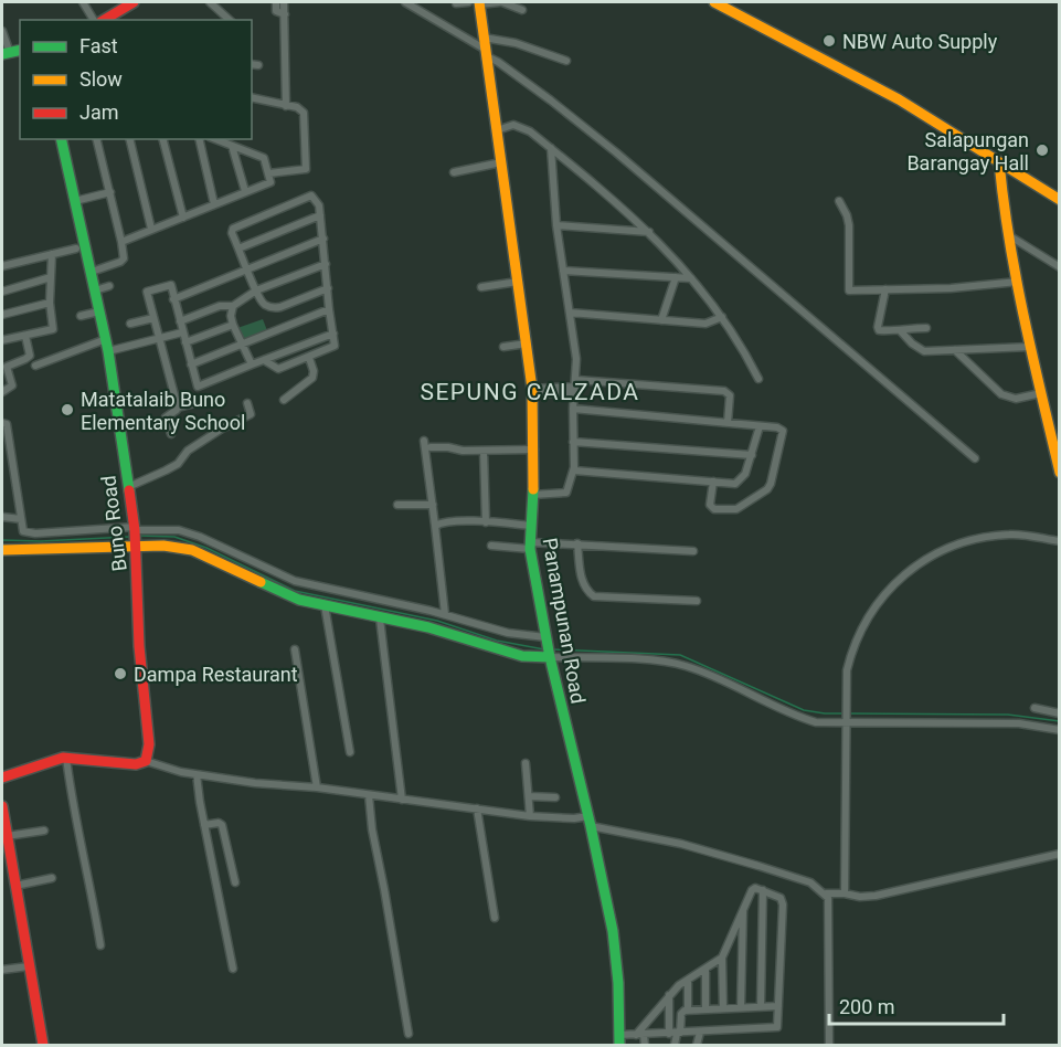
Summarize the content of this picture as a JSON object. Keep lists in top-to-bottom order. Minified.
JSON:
{"streets":{"main road":["Buno Road","Panampunan Road"]},"districts":["SEPUNG CALZADA"],"places":["NBW Auto Supply","Salapungan Barangay Hall","Matatalaib Buno Elementary School","Dampa Restaurant"],"legend":["Fast","Slow","Jam"],"scale_bar":"200 m"}
